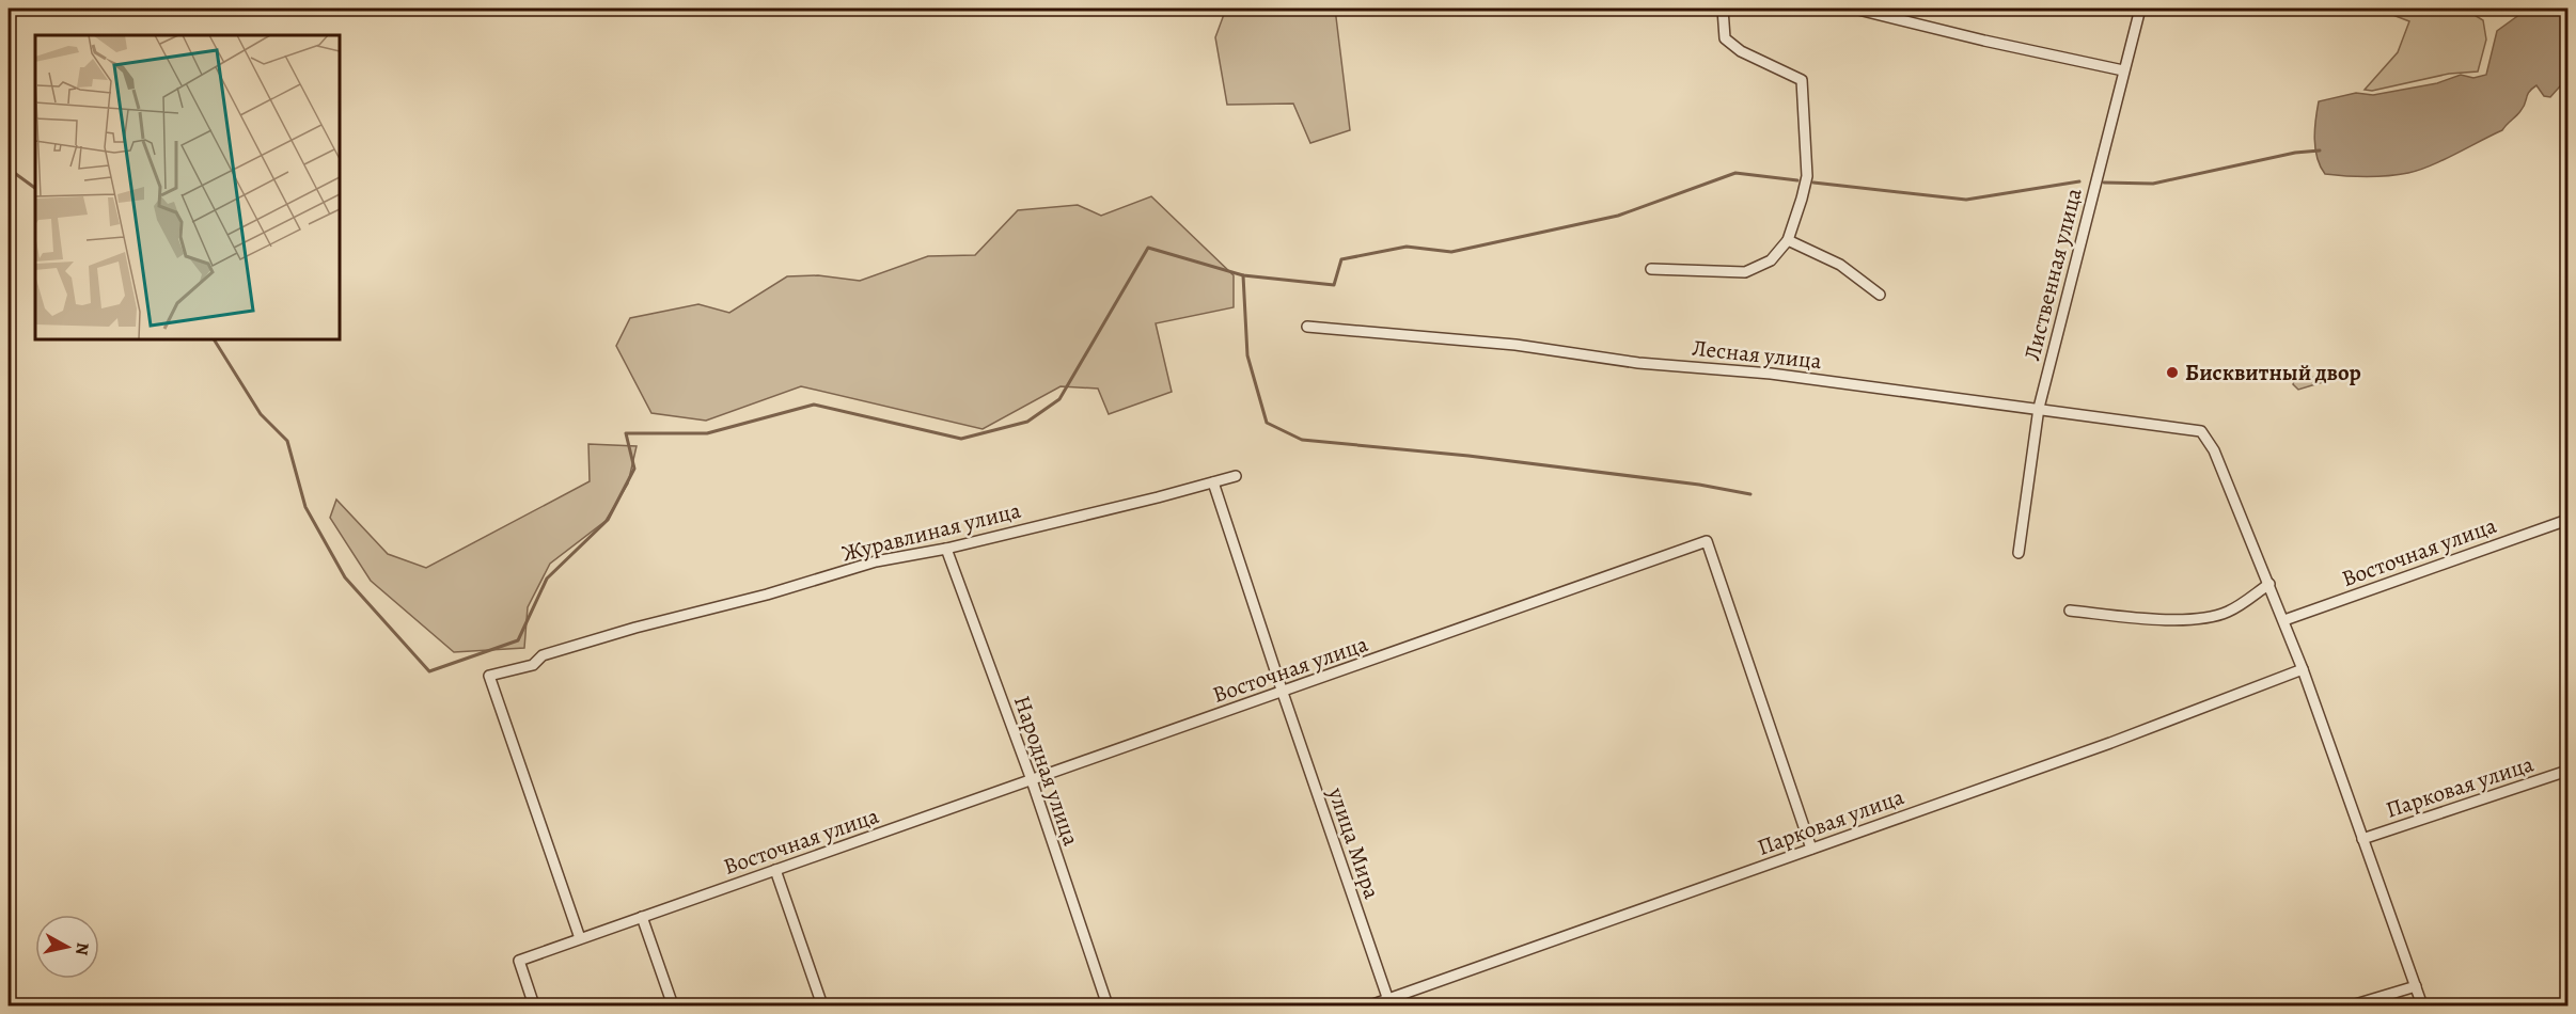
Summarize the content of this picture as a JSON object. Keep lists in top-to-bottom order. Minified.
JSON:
{"streets":{"street":["Лиственная улица","Лесная улица","Журавлиная улица","Восточная улица","Народная улица","Парковая улица","улица Мира"]},"crossings":[["Лиственная улица","Лесная улица"],["Журавлиная улица","Восточная улица"],["Журавлиная улица","Народная улица"],["Журавлиная улица","улица Мира"],["Восточная улица","Народная улица"],["Восточная улица","Парковая улица"],["Восточная улица","улица Мира"],["Парковая улица","улица Мира"]],"places":["Бисквитный двор"],"north":"right"}
